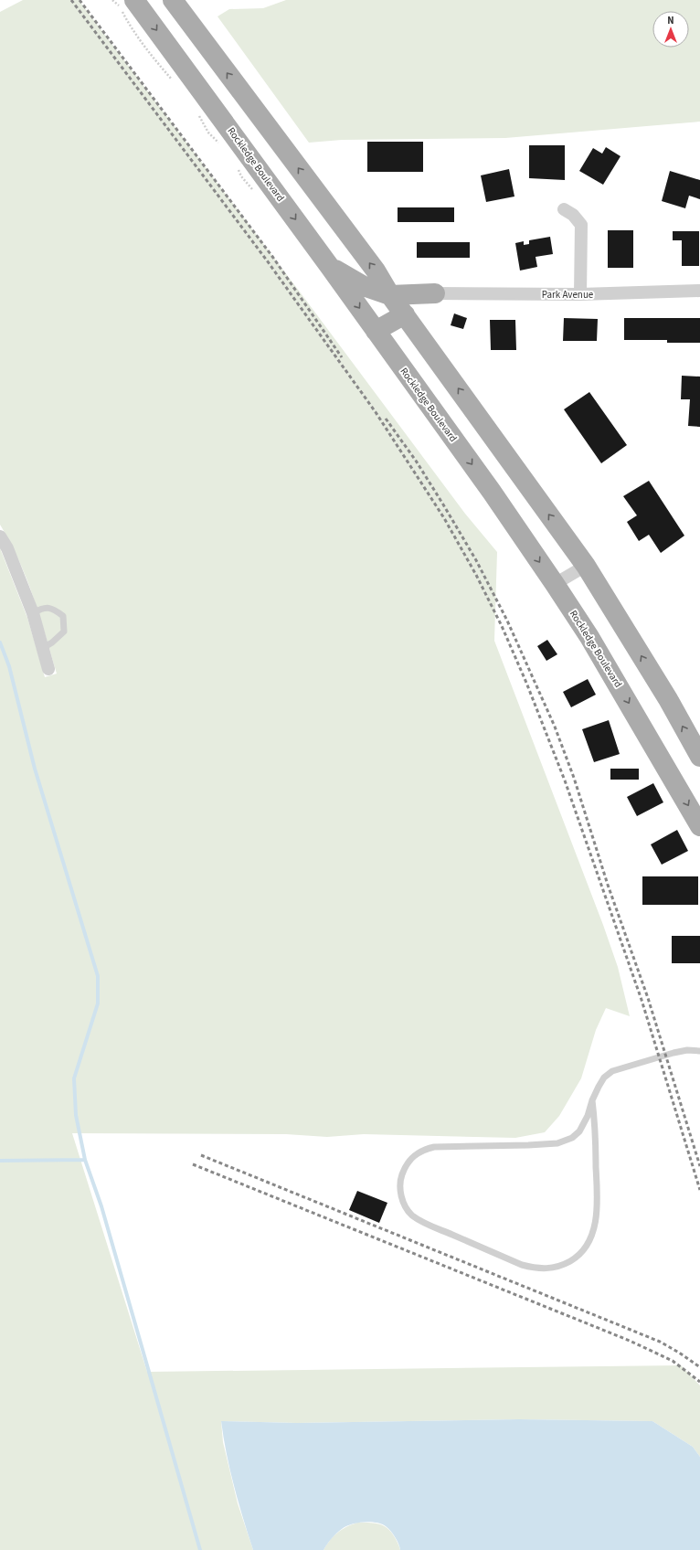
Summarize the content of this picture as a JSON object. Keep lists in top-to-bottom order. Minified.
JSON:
{"streets":{"main road":["Rockledge Boulevard"],"street":["Park Avenue"]},"north":"top"}
